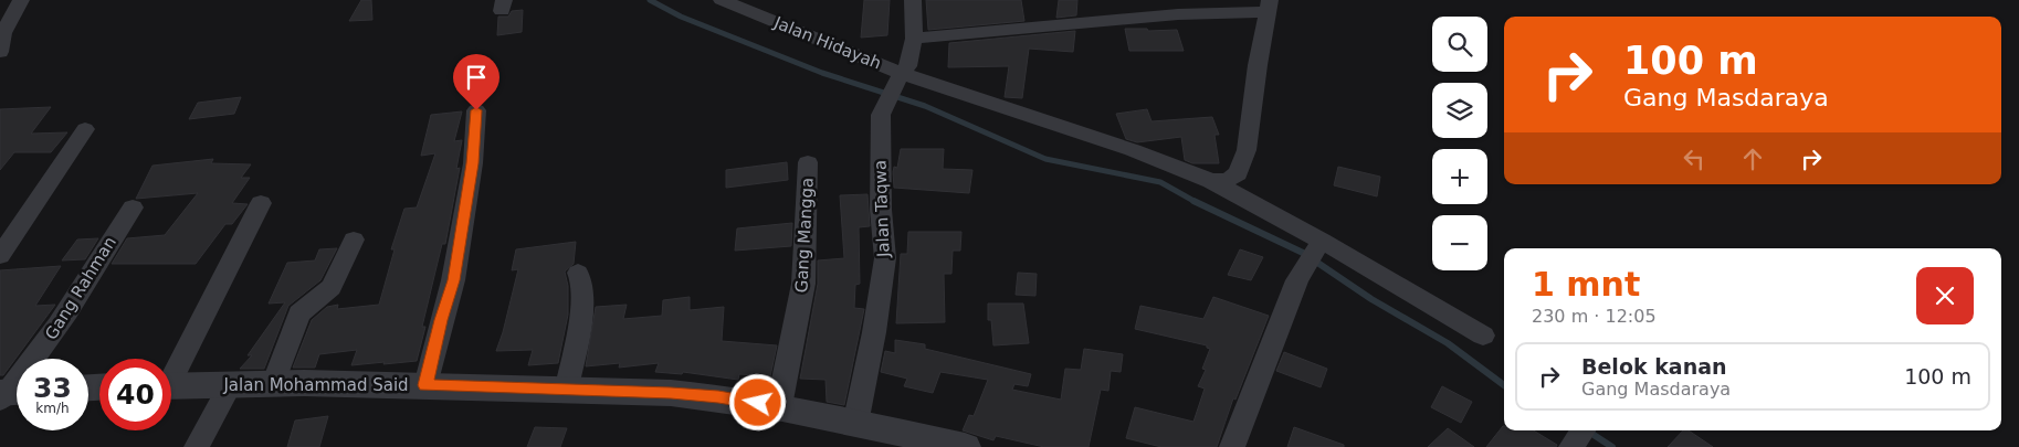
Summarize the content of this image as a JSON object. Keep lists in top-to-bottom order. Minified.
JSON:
{"streets":{"street":["Jalan Hidayah","Jalan Taqwa","Gang Mangga","Gang Rahman","Jalan Mohammad Said"]},"crossings":[["Jalan Hidayah","Jalan Taqwa"],["Jalan Taqwa","Jalan Mohammad Said"],["Gang Mangga","Jalan Mohammad Said"]],"page":{"map_buttons":["+","−"],"turn":["100 m","Gang Masdaraya"],"heading":["1 mnt","230 m · 12:05"],"list":[{"name":"Belok kanan","note":"Gang Masdaraya","value":"100 m"}],"speed":"33 km/h","limit":"40"}}
